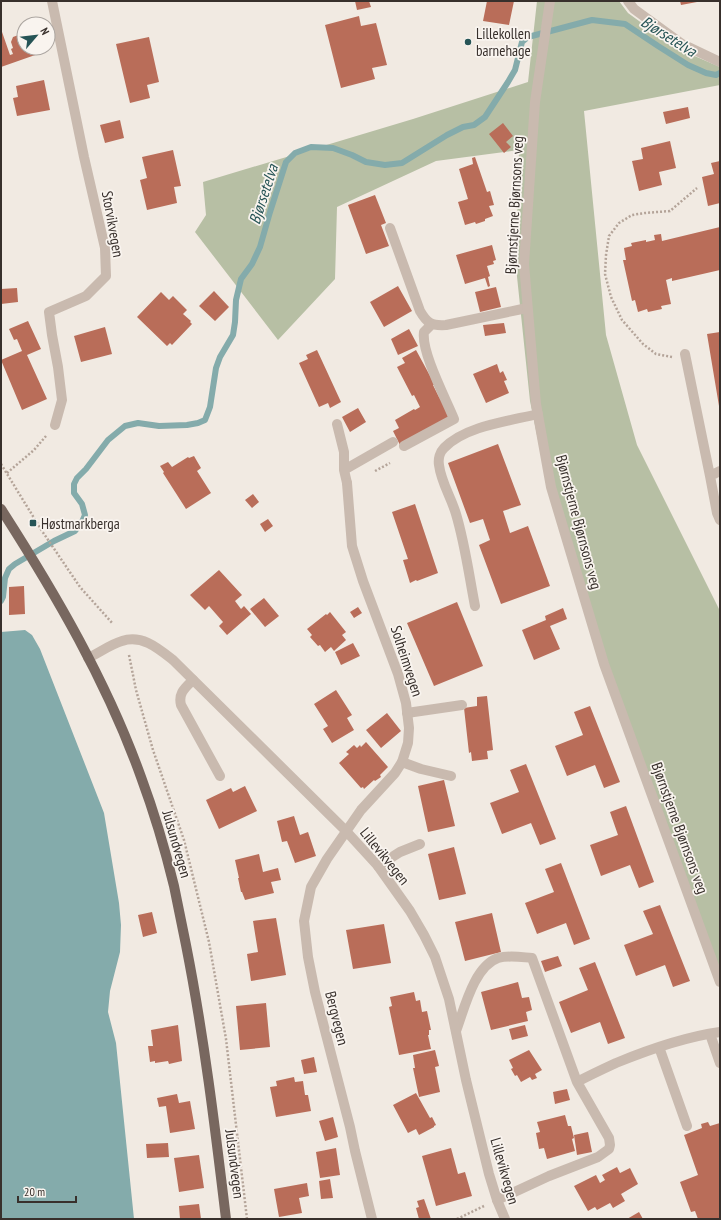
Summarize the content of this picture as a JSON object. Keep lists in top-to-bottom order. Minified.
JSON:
{"streets":{"main road":["Julsundvegen"],"street":["Bjørnstjerne Bjørnsons veg","Storvikvegen","Solheimvegen","Lillevikvegen","Bergvegen"]},"crossings":[["Solheimvegen","Lillevikvegen"],["Solheimvegen","Bergvegen"],["Julsundvegen","Lillevikvegen"],["Lillevikvegen","Bergvegen"]],"water":["Bjørsetelva"],"places":{"other":["Lillekollen barnehage"],"transit":["Høstmarkberga"]},"scale_bar":"20 m","north":"top right"}
